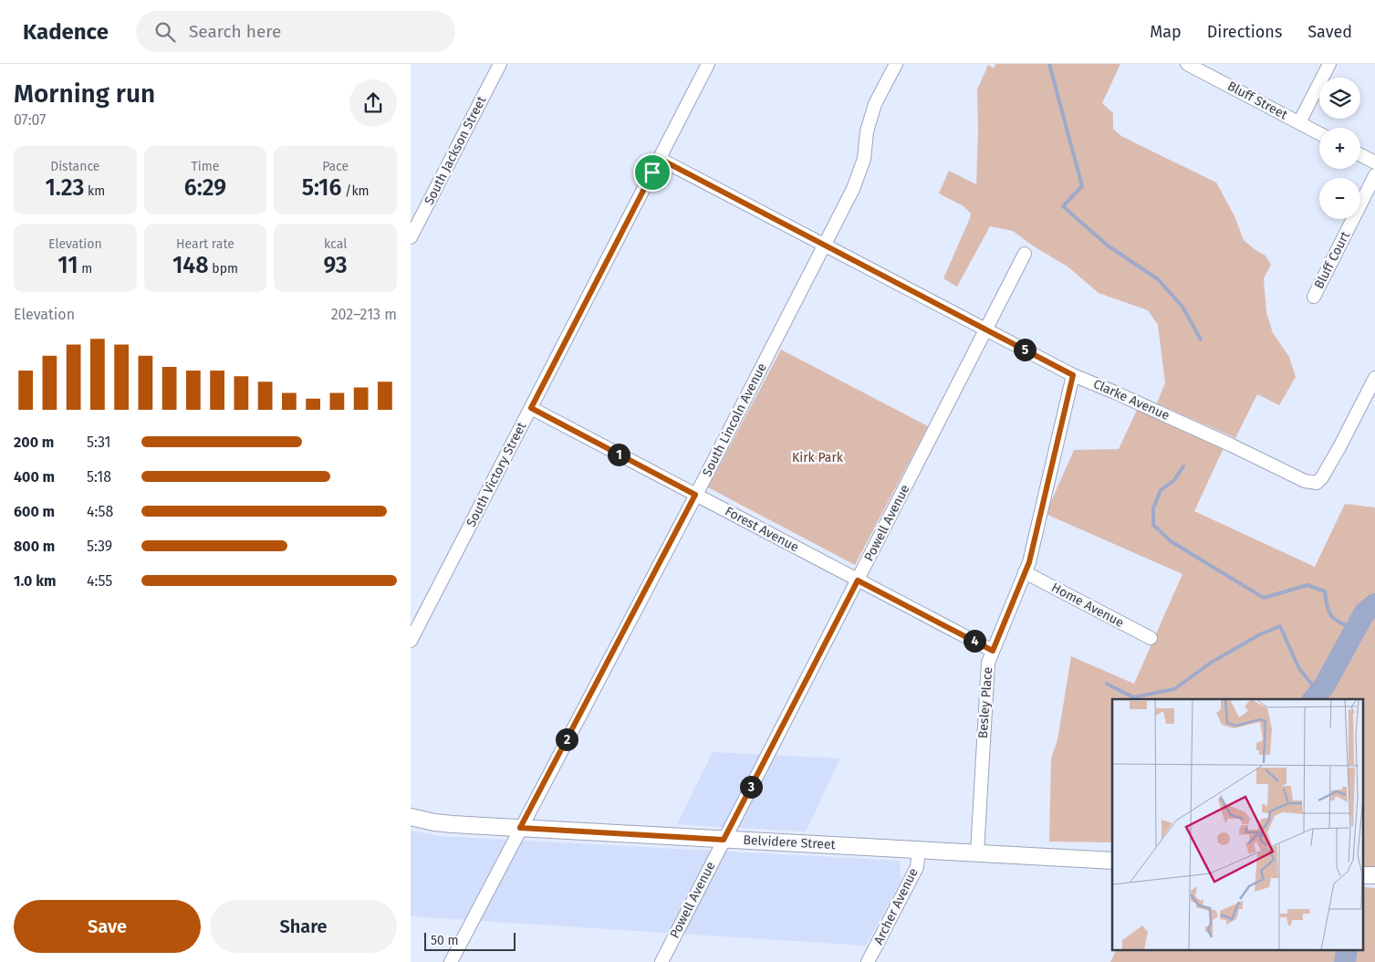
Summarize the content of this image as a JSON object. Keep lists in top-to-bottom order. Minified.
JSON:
{"streets":{"main road":["Belvidere Street"],"street":["Bluff Street","South Jackson Street","Bluff Court","Clarke Avenue","South Lincoln Avenue","South Victory Street","Powell Avenue","Forest Avenue","Home Avenue","Besley Place","Archer Avenue"]},"crossings":[["Clarke Avenue","South Lincoln Avenue"],["Clarke Avenue","South Victory Street"],["Clarke Avenue","Powell Avenue"],["Clarke Avenue","Besley Place"],["South Lincoln Avenue","Forest Avenue"],["South Lincoln Avenue","Belvidere Street"],["South Victory Street","Forest Avenue"],["Powell Avenue","Forest Avenue"],["Powell Avenue","Belvidere Street"],["Forest Avenue","Besley Place"],["Home Avenue","Besley Place"],["Besley Place","Belvidere Street"],["Belvidere Street","Archer Avenue"]],"parks":["Kirk Park"],"scale_bar":"50 m","page":{"header":"Kadence","search":"Search here","nav":["Map","Directions","Saved"],"heading":["Morning run","07:07"],"map_buttons":["+","−"],"stats":[["Distance","1.23 km"],["Time","6:29"],["Pace","5:16 /km"],["Elevation","11 m"],["Heart rate","148 bpm"],["kcal","93"]],"chart":["Elevation","202–213 m"],"pins":["5","1","4","2","3"],"list":[{"name":"200 m","note":"5:31"},{"name":"400 m","note":"5:18"},{"name":"600 m","note":"4:58"},{"name":"800 m","note":"5:39"},{"name":"1.0 km","note":"4:55"}],"buttons":["Save","Share"],"scale":"50 m"}}
